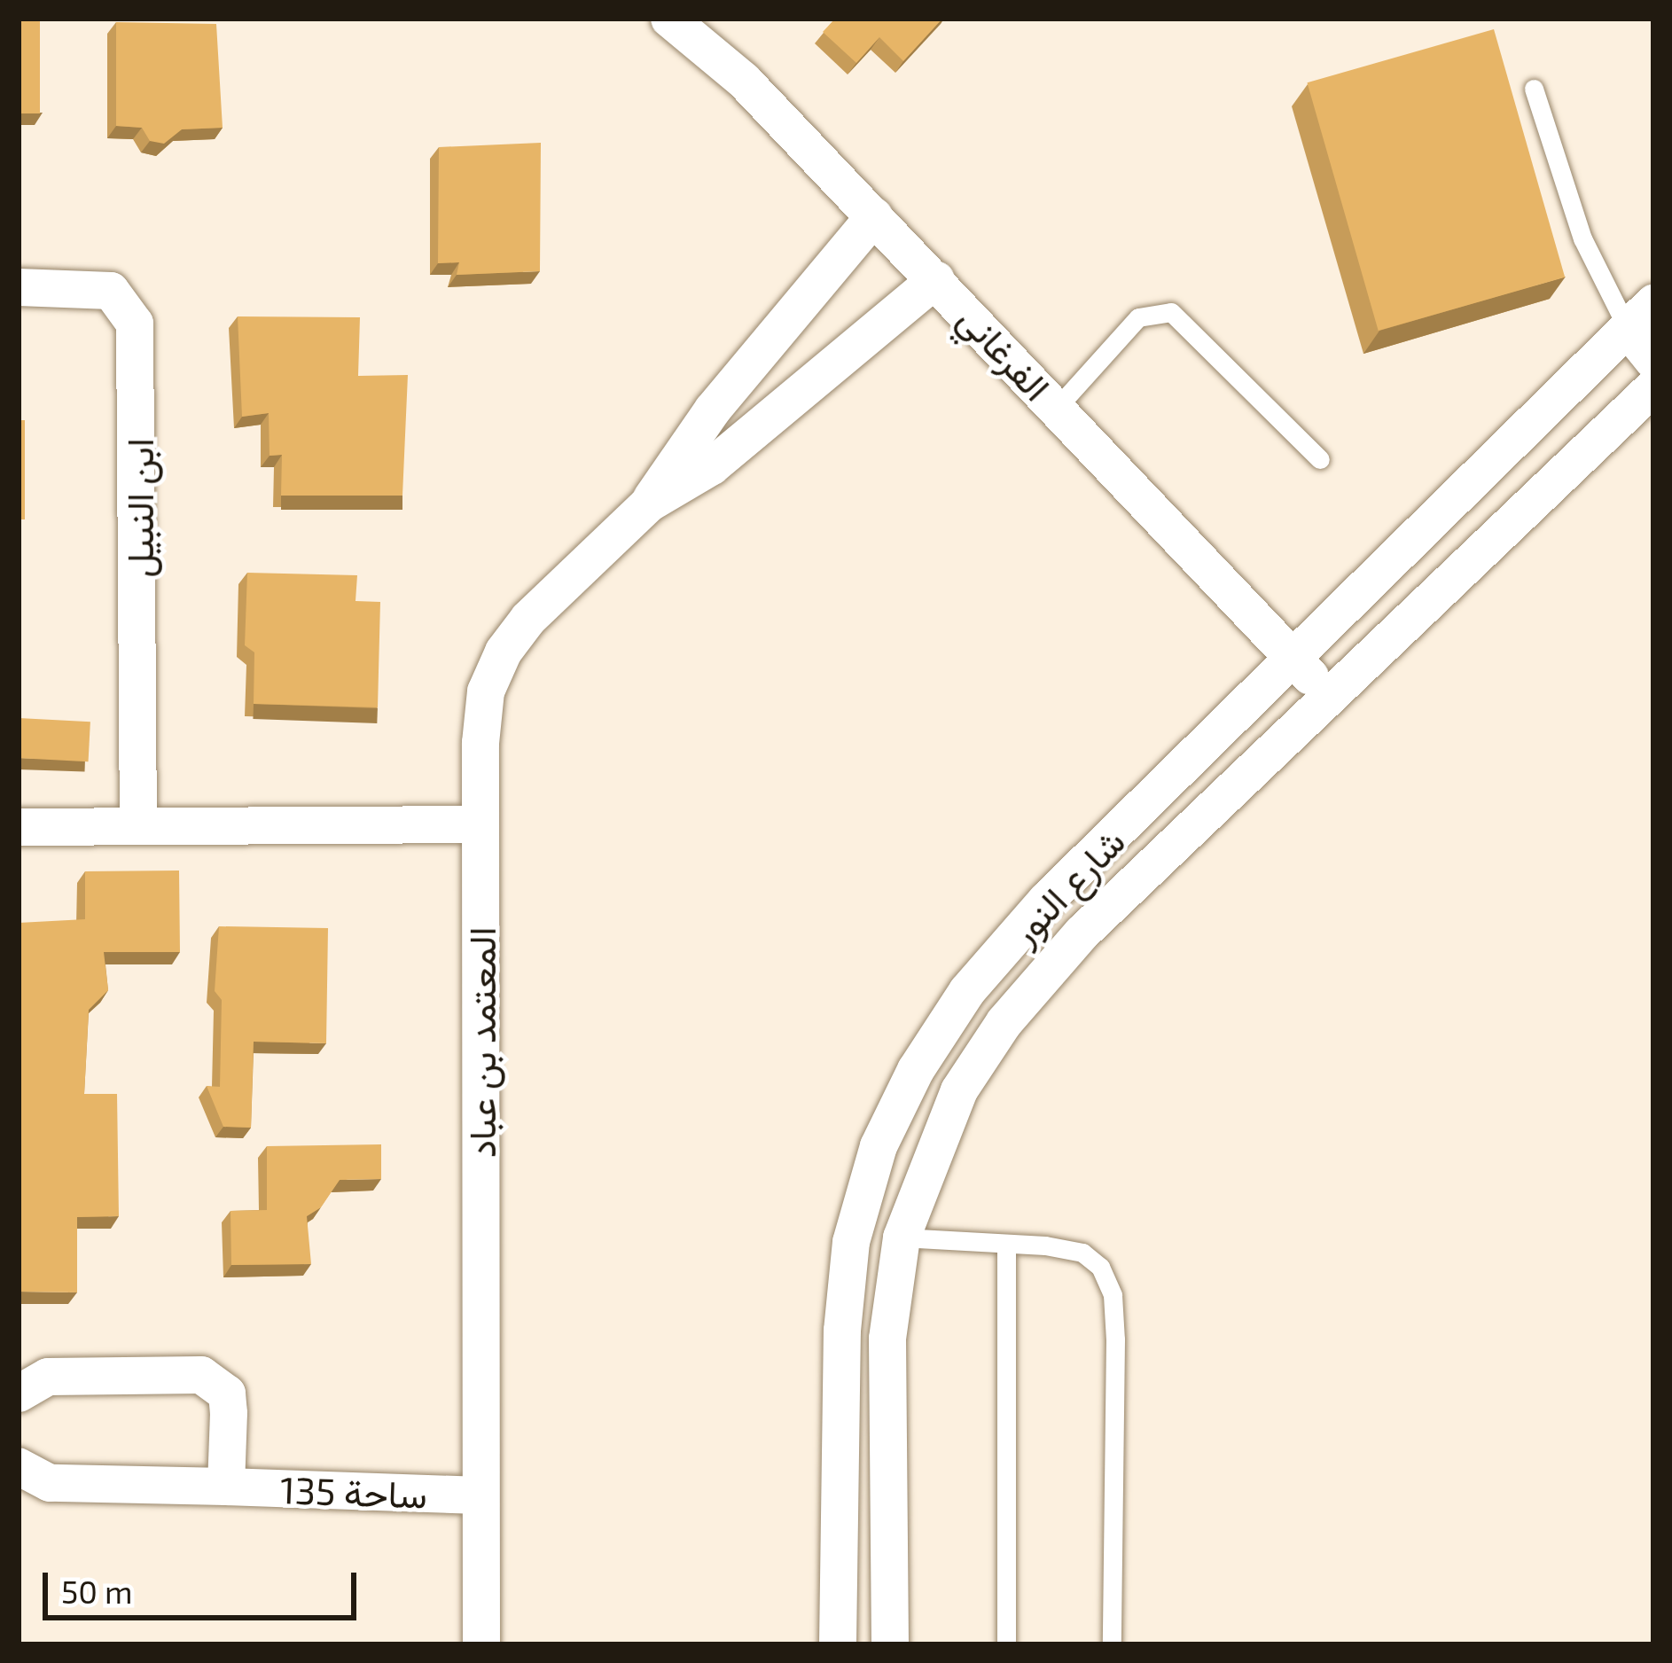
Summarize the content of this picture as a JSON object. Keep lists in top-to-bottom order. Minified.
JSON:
{"streets":{"street":["الفرغاني","ابن النبيل","شارع النور","المعتمد بن عباد","ساحة 135"]},"crossings":[["الفرغاني","شارع النور"],["الفرغاني","المعتمد بن عباد"],["المعتمد بن عباد","ساحة 135"]],"scale_bar":"50 m"}
